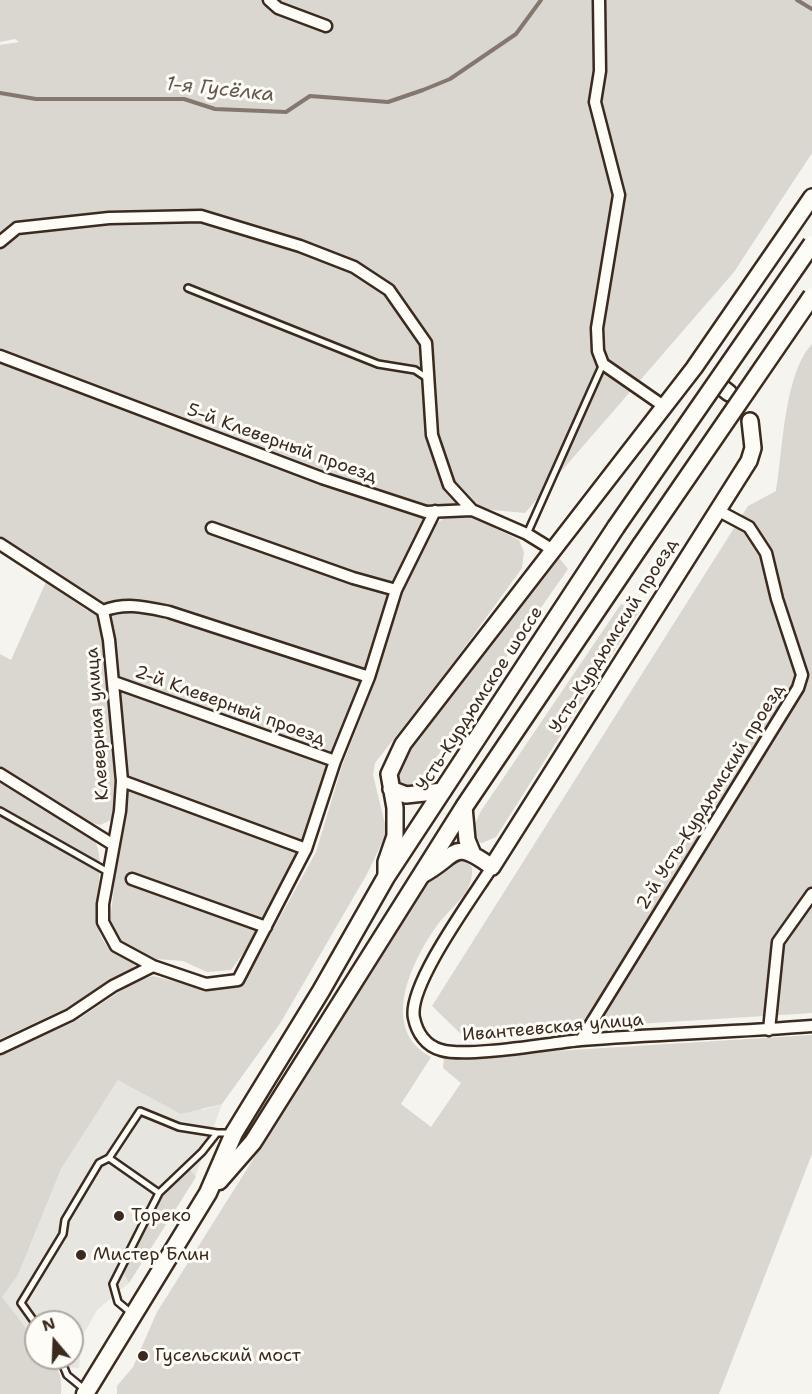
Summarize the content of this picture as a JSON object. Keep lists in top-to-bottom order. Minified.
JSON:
{"streets":{"main road":["Усть-Курдюмское шоссе"],"street":["5-й Клеверный проезд","Усть-Курдюмский проезд","2-й Клеверный проезд","Клеверная улица","2-й Усть-Курдюмский проезд","Ивантеевская улица"]},"crossings":[["Усть-Курдюмский проезд","2-й Усть-Курдюмский проезд"],["Усть-Курдюмский проезд","Ивантеевская улица"],["2-й Клеверный проезд","Клеверная улица"],["2-й Усть-Курдюмский проезд","Ивантеевская улица"]],"water":["1-я Гусёлка"],"places":["Тореко","Мистер Блин","Гусельский мост"],"north":"top"}
